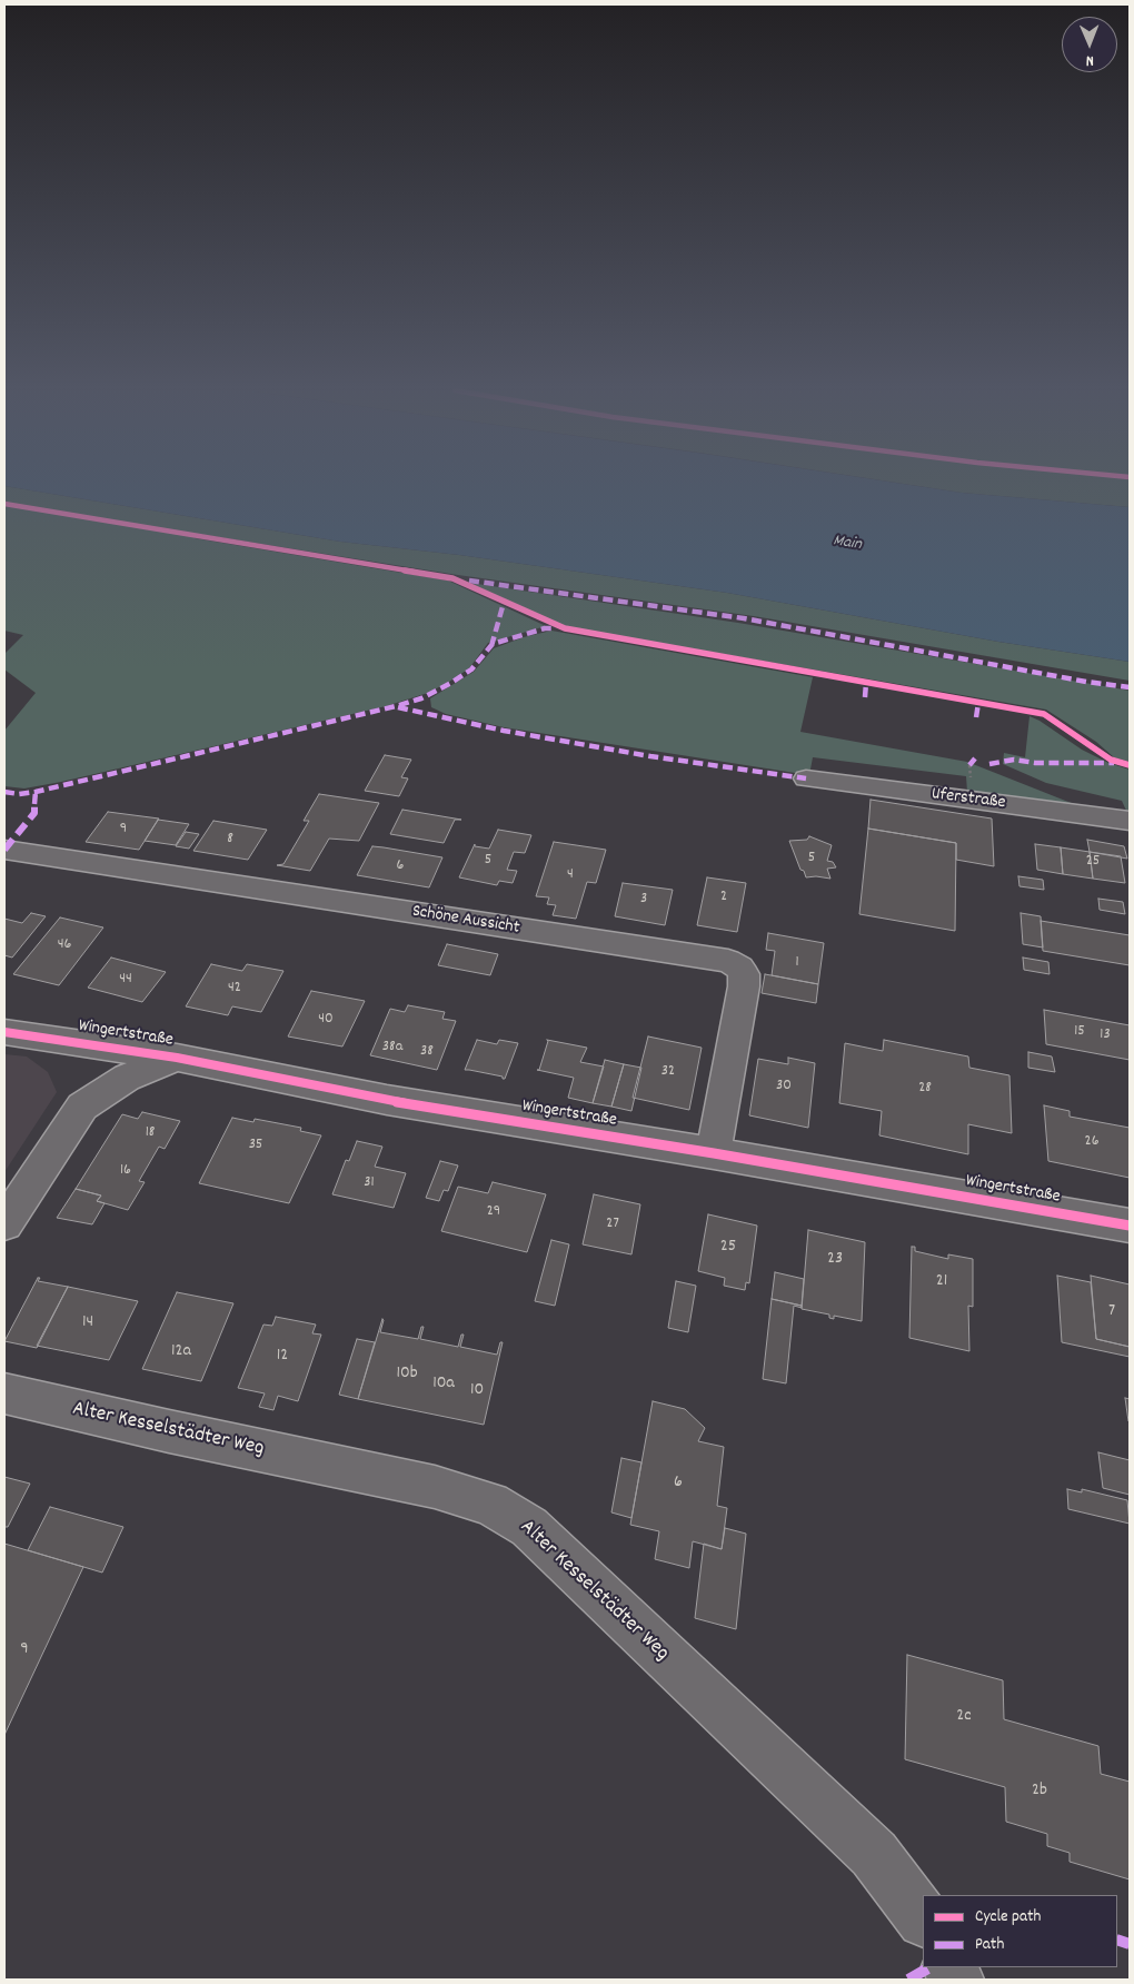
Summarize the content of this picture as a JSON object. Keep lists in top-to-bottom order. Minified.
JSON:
{"streets":{"street":["Uferstraße","Schöne Aussicht","Wingertstraße","Alter Kesselstädter Weg"]},"crossings":[["Schöne Aussicht","Wingertstraße"]],"water":["Main"],"house_numbers":["9","8","5","5","25","6","4","2","3","46","1","44","42","40","15","13","38a","38","32","30","28","18","26","35","16","31","29","27","25","23","21","7","14","12a","12","10b","10a","10","6","9","2c","2b"],"legend":["Cycle path","Path"],"north":"bottom"}
